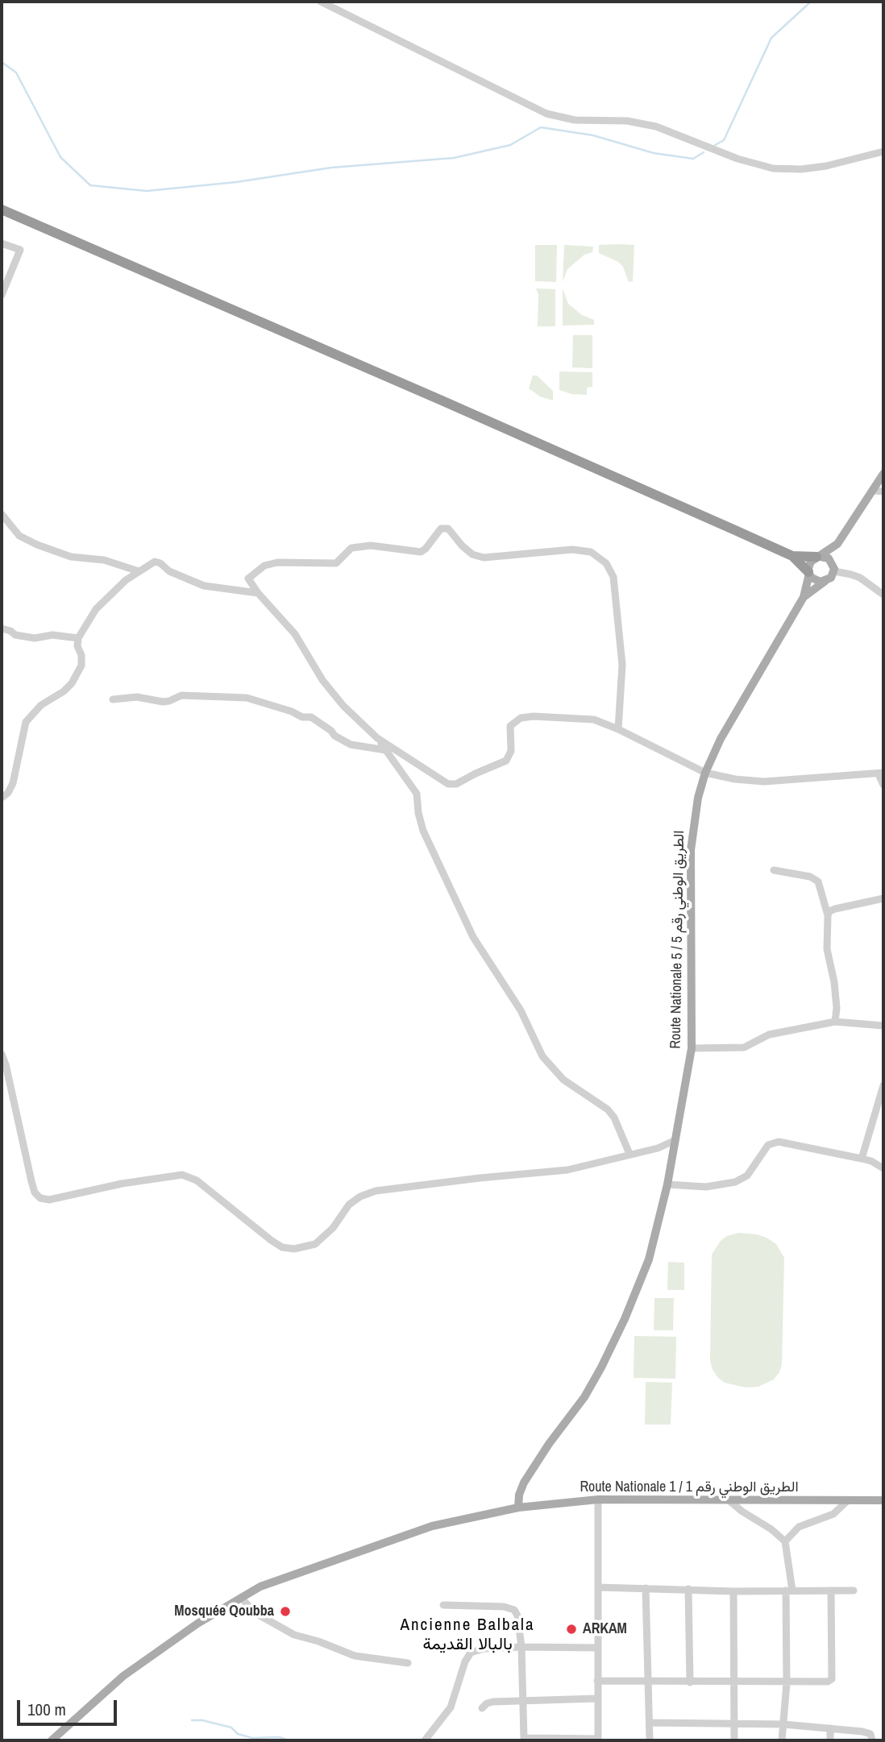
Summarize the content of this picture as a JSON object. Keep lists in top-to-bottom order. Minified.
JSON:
{"streets":{"main road":["Route Nationale 5 / الطريق الوطني رقم 5","Route Nationale 1 / الطريق الوطني رقم 1"]},"crossings":[["Route Nationale 5 / الطريق الوطني رقم 5","Route Nationale 1 / الطريق الوطني رقم 1"]],"districts":["Ancienne Balbala بالبالا القديمة"],"places":["Mosquée Qoubba","ARKAM"],"scale_bar":"100 m"}
